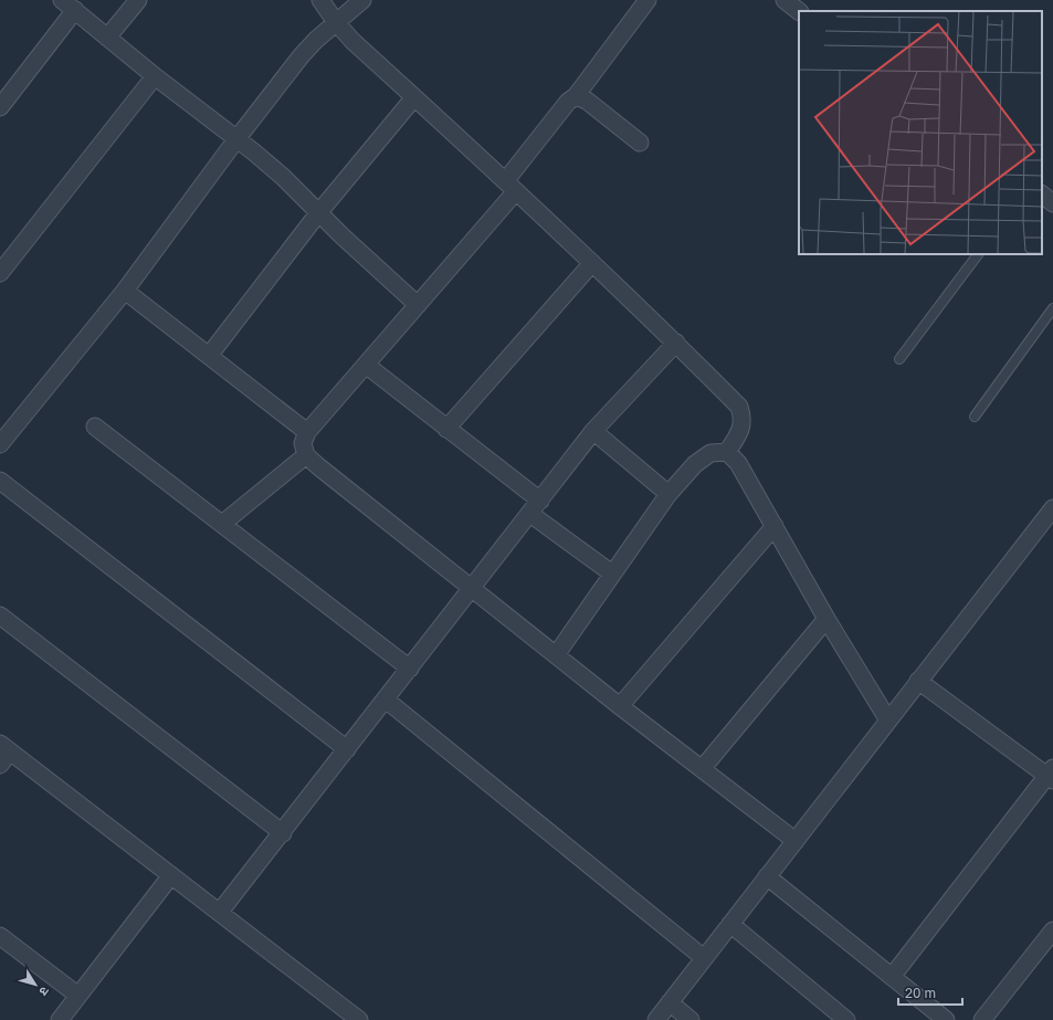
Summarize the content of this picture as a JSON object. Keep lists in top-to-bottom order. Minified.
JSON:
{"scale_bar":"20 m","north":"bottom right"}
